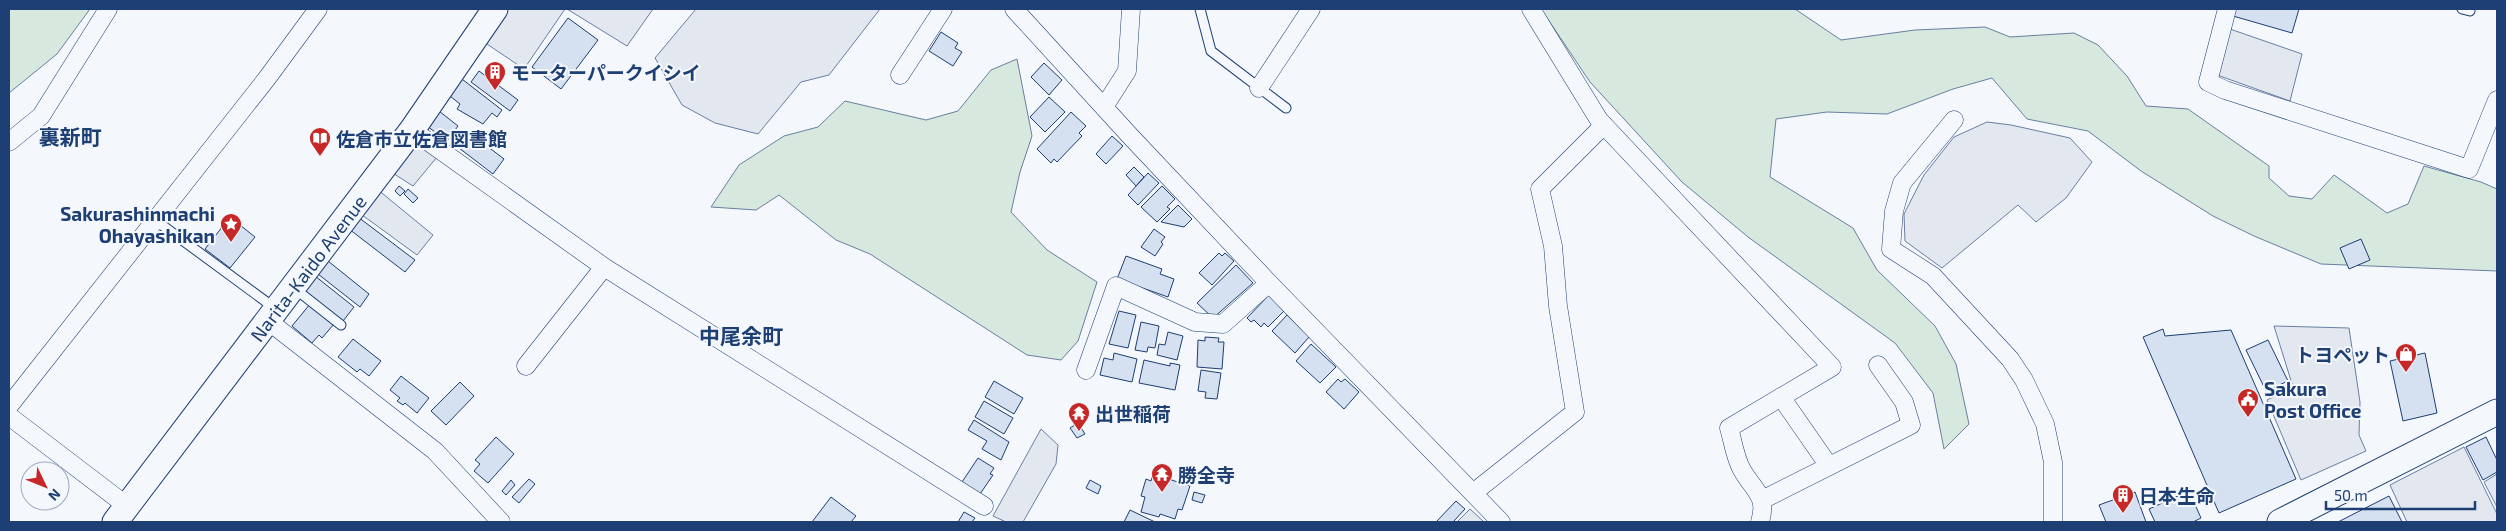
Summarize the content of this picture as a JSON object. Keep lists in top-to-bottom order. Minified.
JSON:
{"streets":{"street":["Narita-Kaido Avenue"]},"districts":["裏新町","中尾余町"],"places":{"building":["モーターパークイシイ","日本生命"],"library":["佐倉市立佐倉図書館"],"place":["Sakurashinmachi Ohayashikan"],"shop":["トヨペット"],"public building":["Sakura Post Office"],"temple":["出世稲荷","勝全寺"]},"scale_bar":"50 m","north":"bottom right"}
